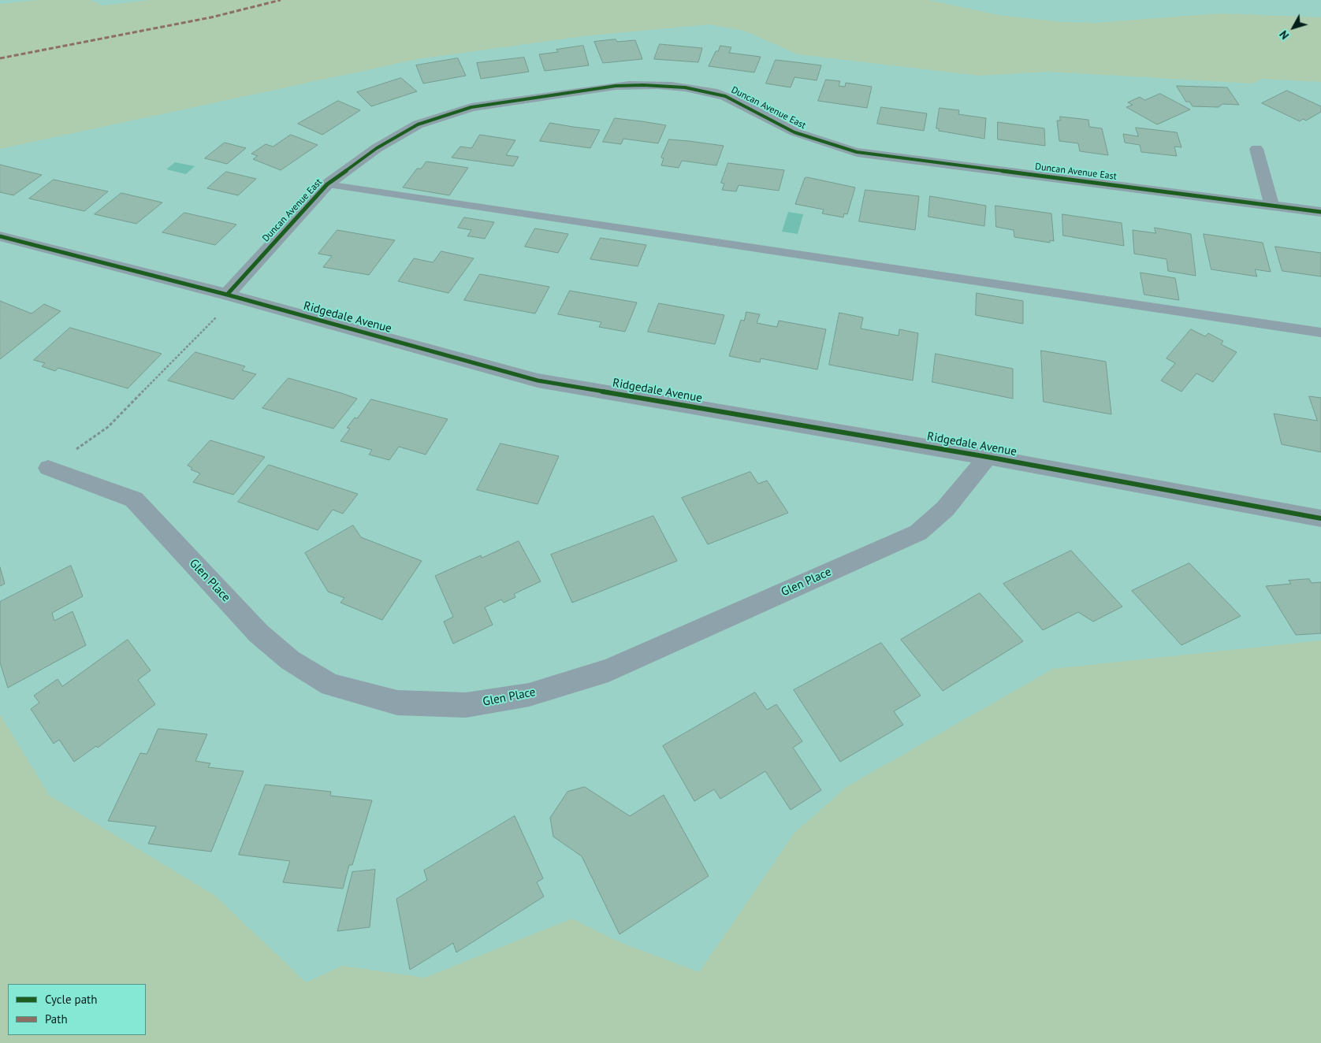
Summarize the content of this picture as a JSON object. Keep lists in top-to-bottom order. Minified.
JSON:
{"streets":{"street":["Duncan Avenue East","Ridgedale Avenue","Glen Place"]},"crossings":[["Duncan Avenue East","Ridgedale Avenue"],["Ridgedale Avenue","Glen Place"]],"legend":["Cycle path","Path"],"north":"bottom left"}
